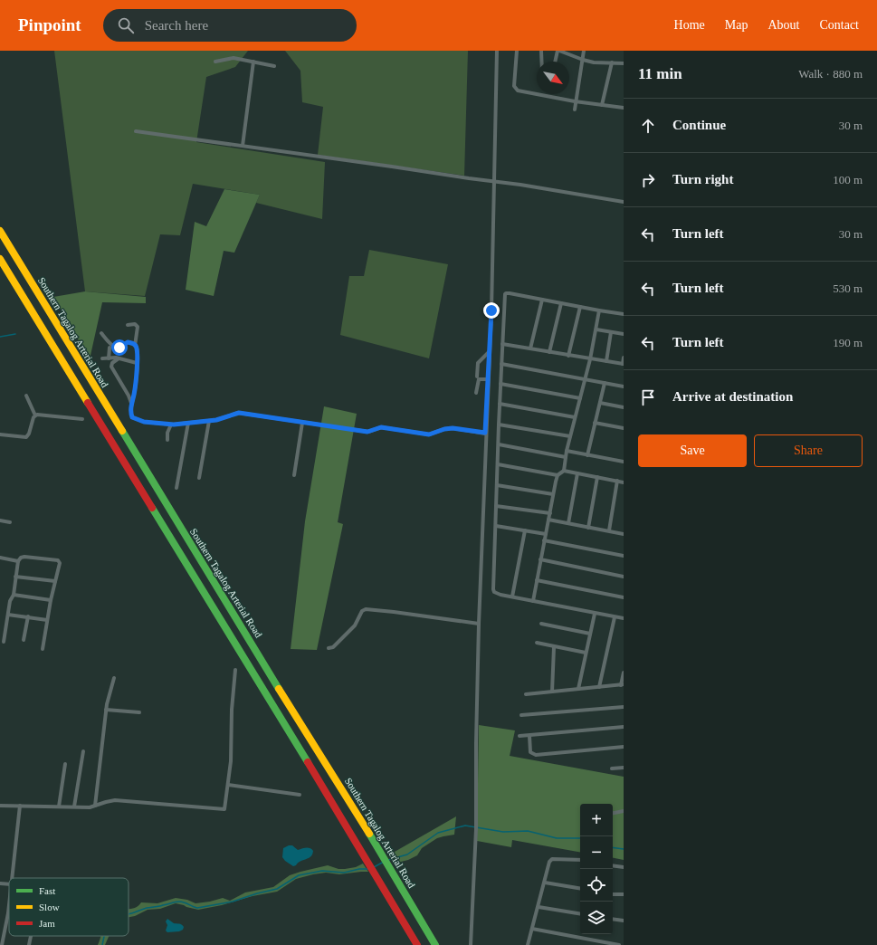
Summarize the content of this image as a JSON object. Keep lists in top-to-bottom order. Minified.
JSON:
{"streets":{"highway":["Southern Tagalog Arterial Road"]},"legend":["Fast","Slow","Jam"],"north":"bottom right","page":{"header":"Pinpoint","search":"Search here","nav":["Home","Map","About","Contact"],"heading":["11 min","Walk · 880 m"],"list":[["Continue","30 m"],["Turn right","100 m"],["Turn left","30 m"],["Turn left","530 m"],["Turn left","190 m"],"Arrive at destination"],"buttons":["Save","Share"],"map_buttons":["+","−"]}}
